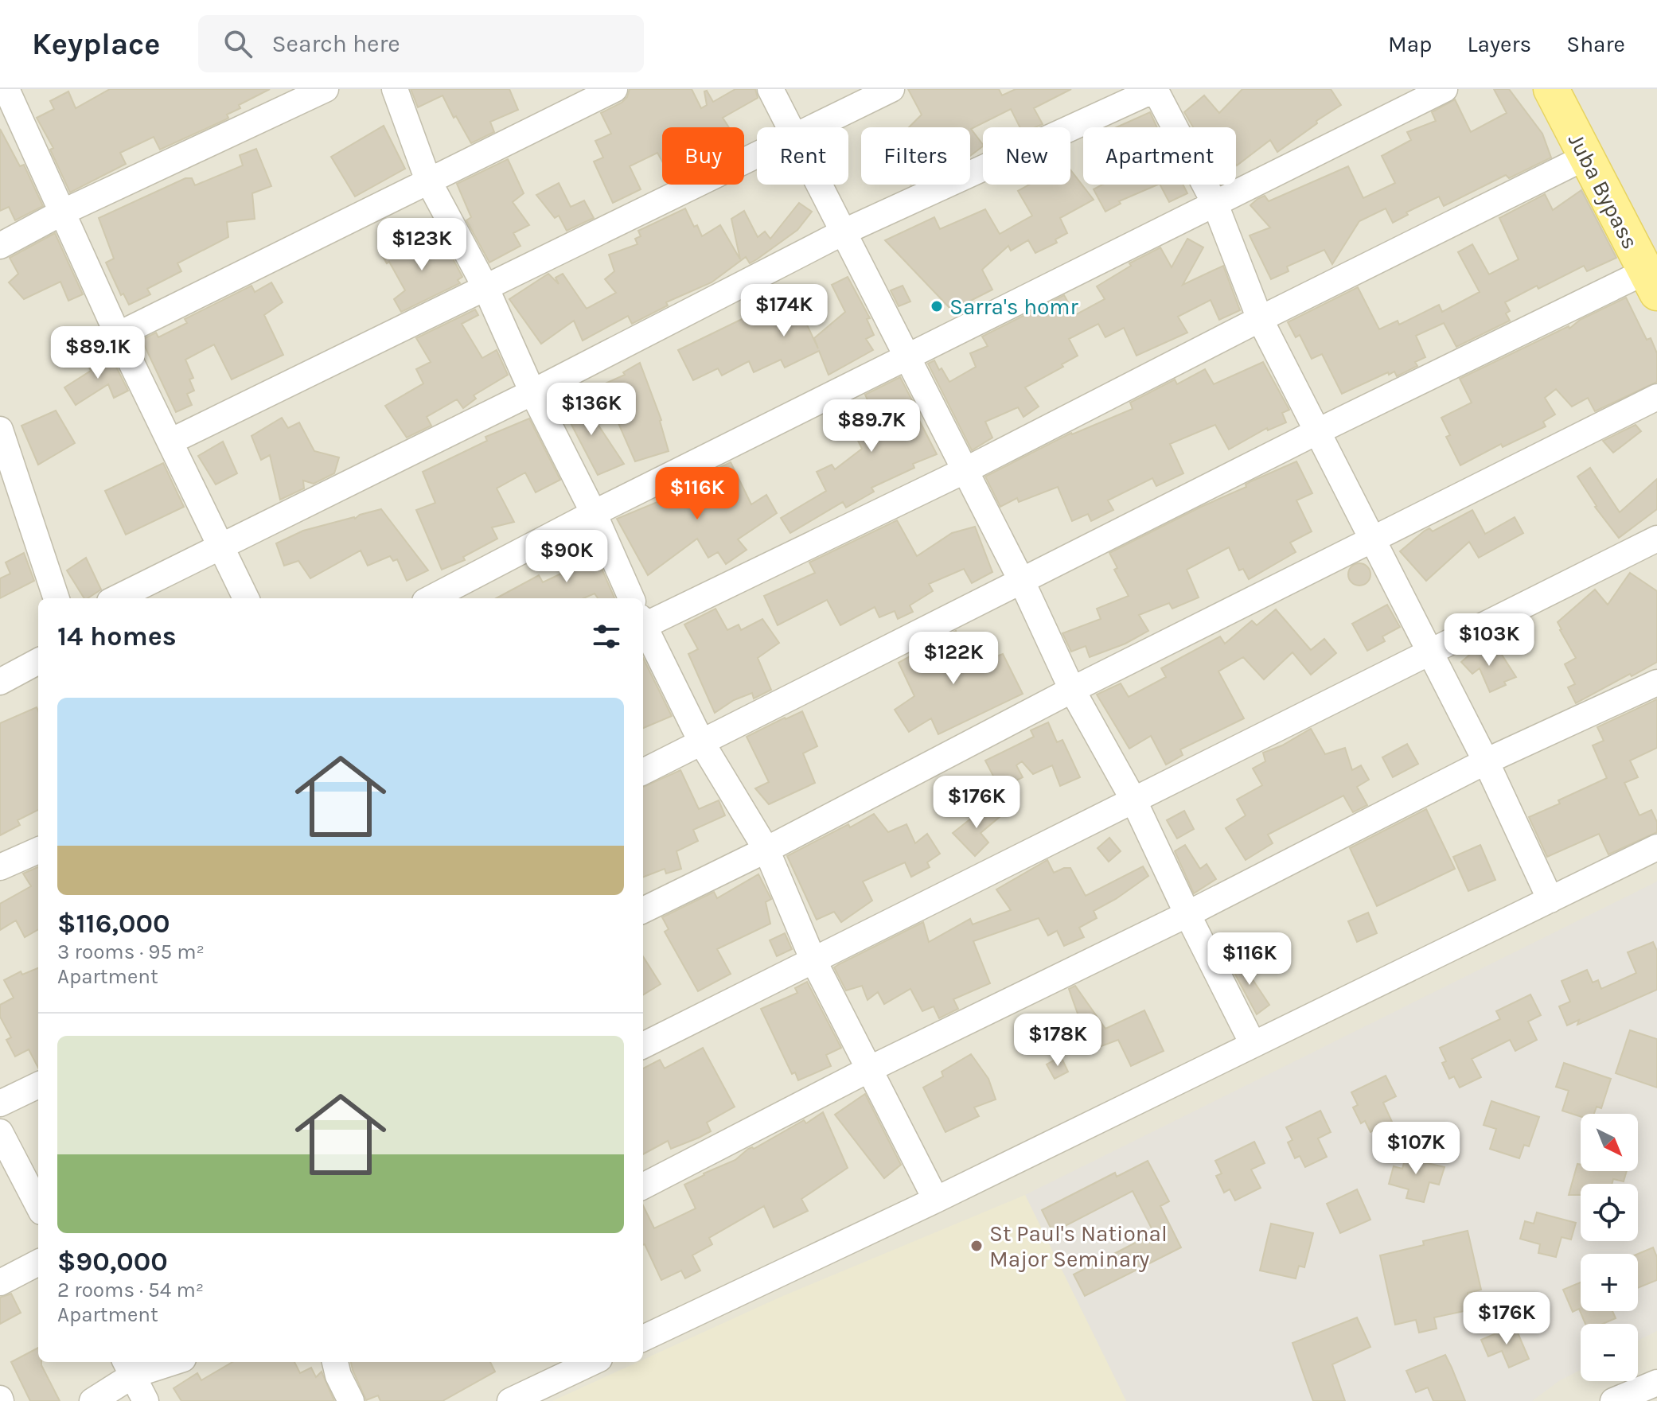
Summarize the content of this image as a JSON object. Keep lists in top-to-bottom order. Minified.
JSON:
{"streets":{"main road":["Juba Bypass"]},"places":["Sarra's homr","St Paul's National Major Seminary"],"north":"bottom right","page":{"header":"Keyplace","search":"Search here","nav":["Map","Layers","Share"],"chip":["Buy","Rent","Filters","New","Apartment"],"price":["$123K","$174K","$89.1K","$136K","$89.7K","$116K","$90K","$103K","$122K","$176K","$116K","$178K","$107K","$176K"],"heading":"14 homes","list":[{"name":"$116,000","note":"3 rooms · 95 m² · Apartment"},{"name":"$90,000","note":"2 rooms · 54 m² · Apartment"}],"map_buttons":["+","−"]}}
